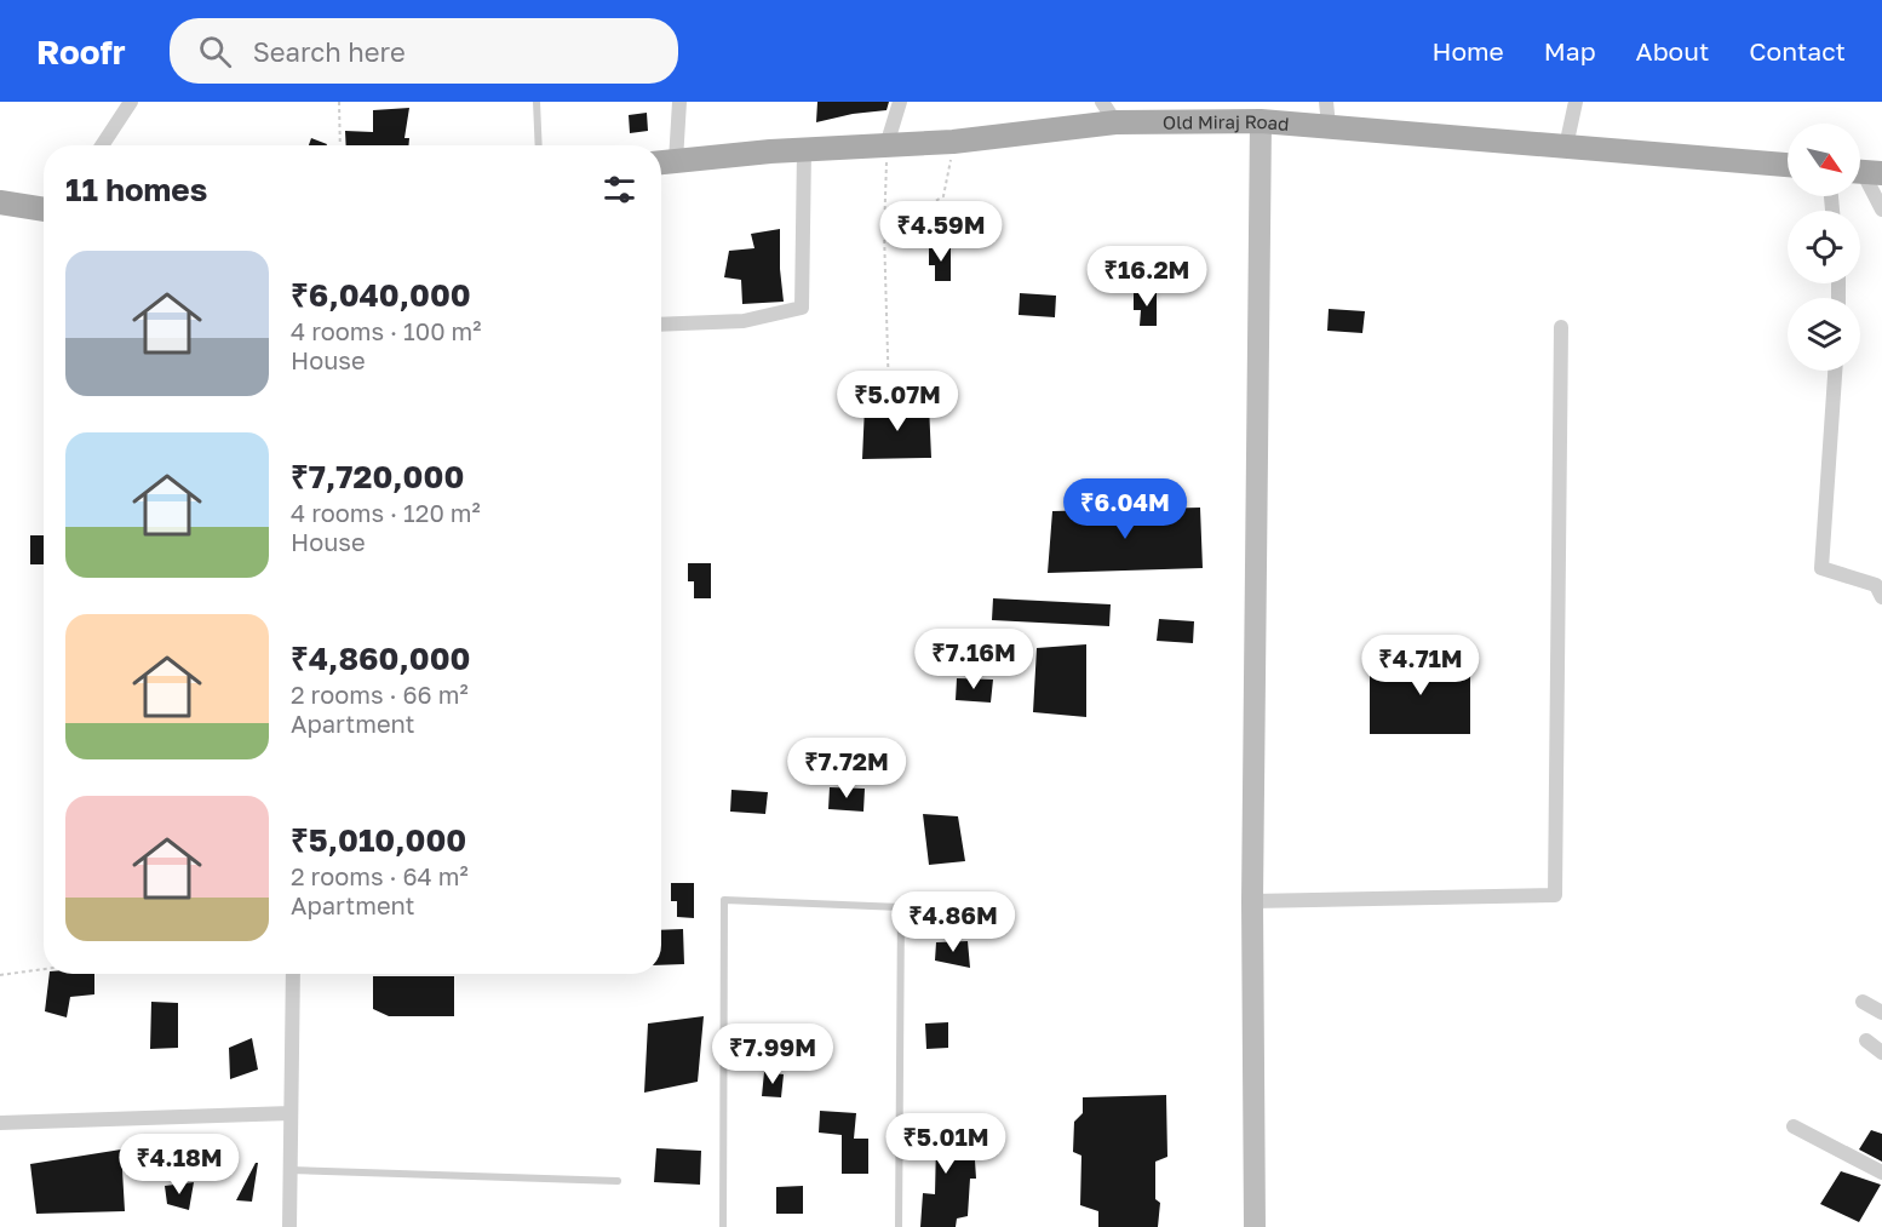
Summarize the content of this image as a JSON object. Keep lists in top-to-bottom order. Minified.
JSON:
{"streets":{"main road":["Old Miraj Road"]},"north":"bottom right","page":{"header":"Roofr","search":"Search here","nav":["Home","Map","About","Contact"],"heading":"11 homes","price":["₹4.59M","₹16.2M","₹5.07M","₹6.04M","₹7.16M","₹4.71M","₹7.72M","₹4.86M","₹7.99M","₹5.01M","₹4.18M"],"list":[{"name":"₹6,040,000","note":"4 rooms · 100 m² · House"},{"name":"₹7,720,000","note":"4 rooms · 120 m² · House"},{"name":"₹4,860,000","note":"2 rooms · 66 m² · Apartment"},{"name":"₹5,010,000","note":"2 rooms · 64 m² · Apartment"}]}}
